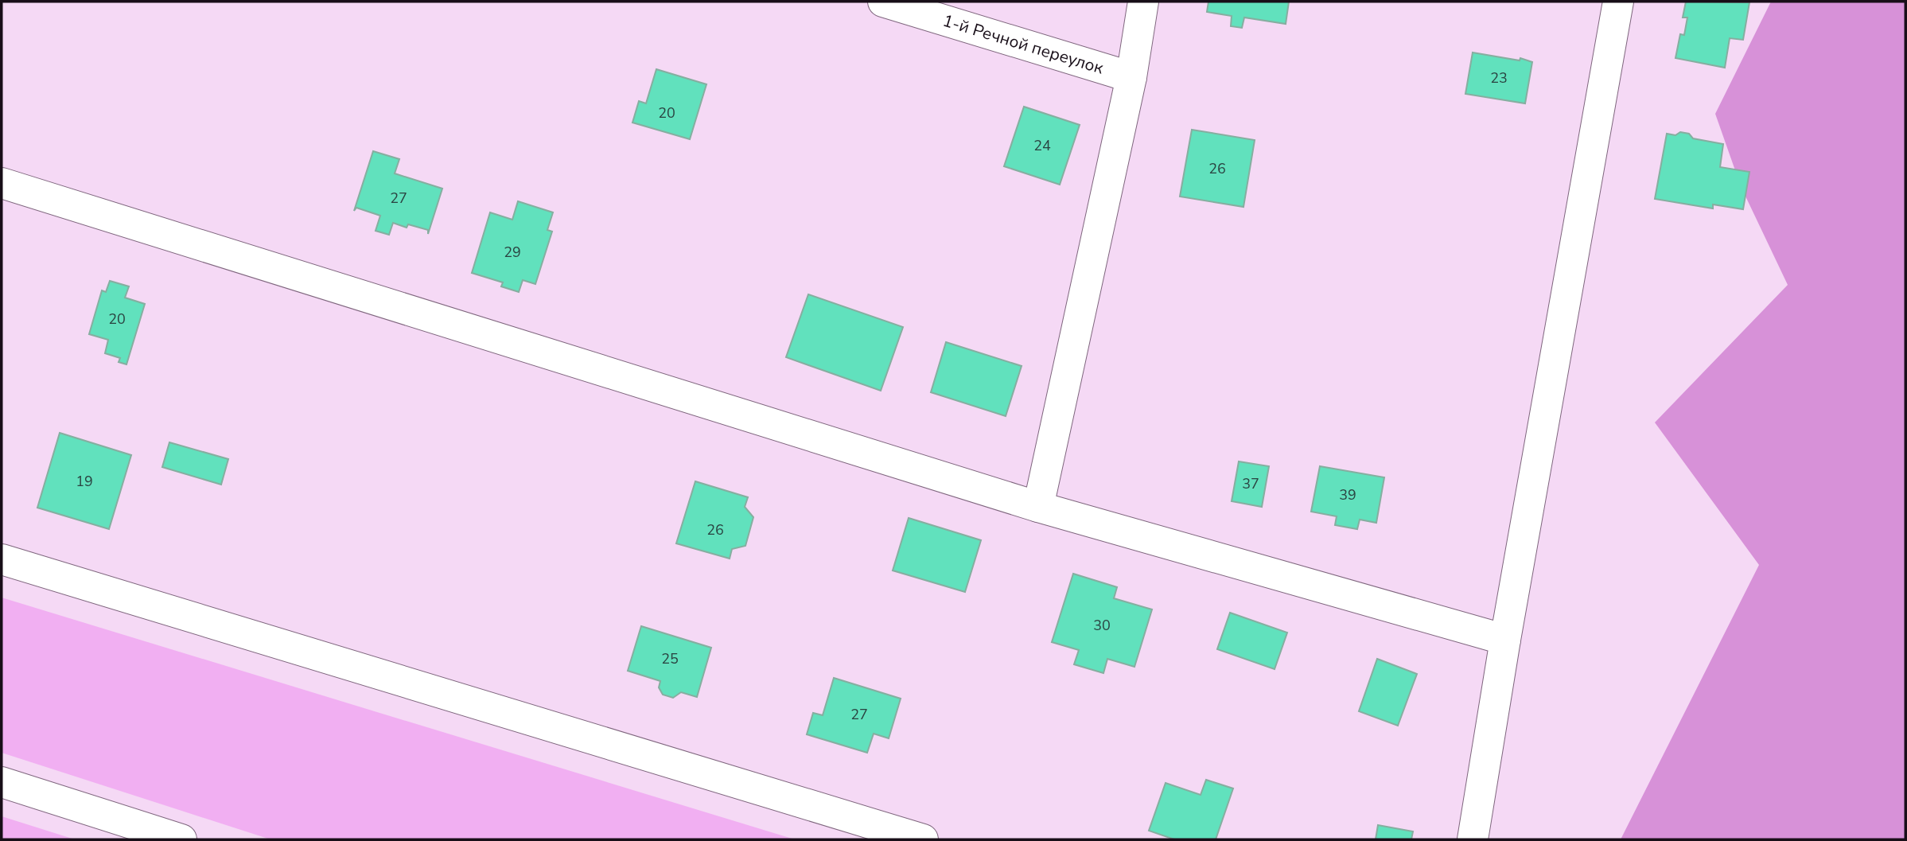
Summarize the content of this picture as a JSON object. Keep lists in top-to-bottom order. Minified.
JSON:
{"streets":{"street":["1-й Речной переулок"]},"house_numbers":["23","20","24","26","27","29","20","19","37","39","26","30","25","27"]}
